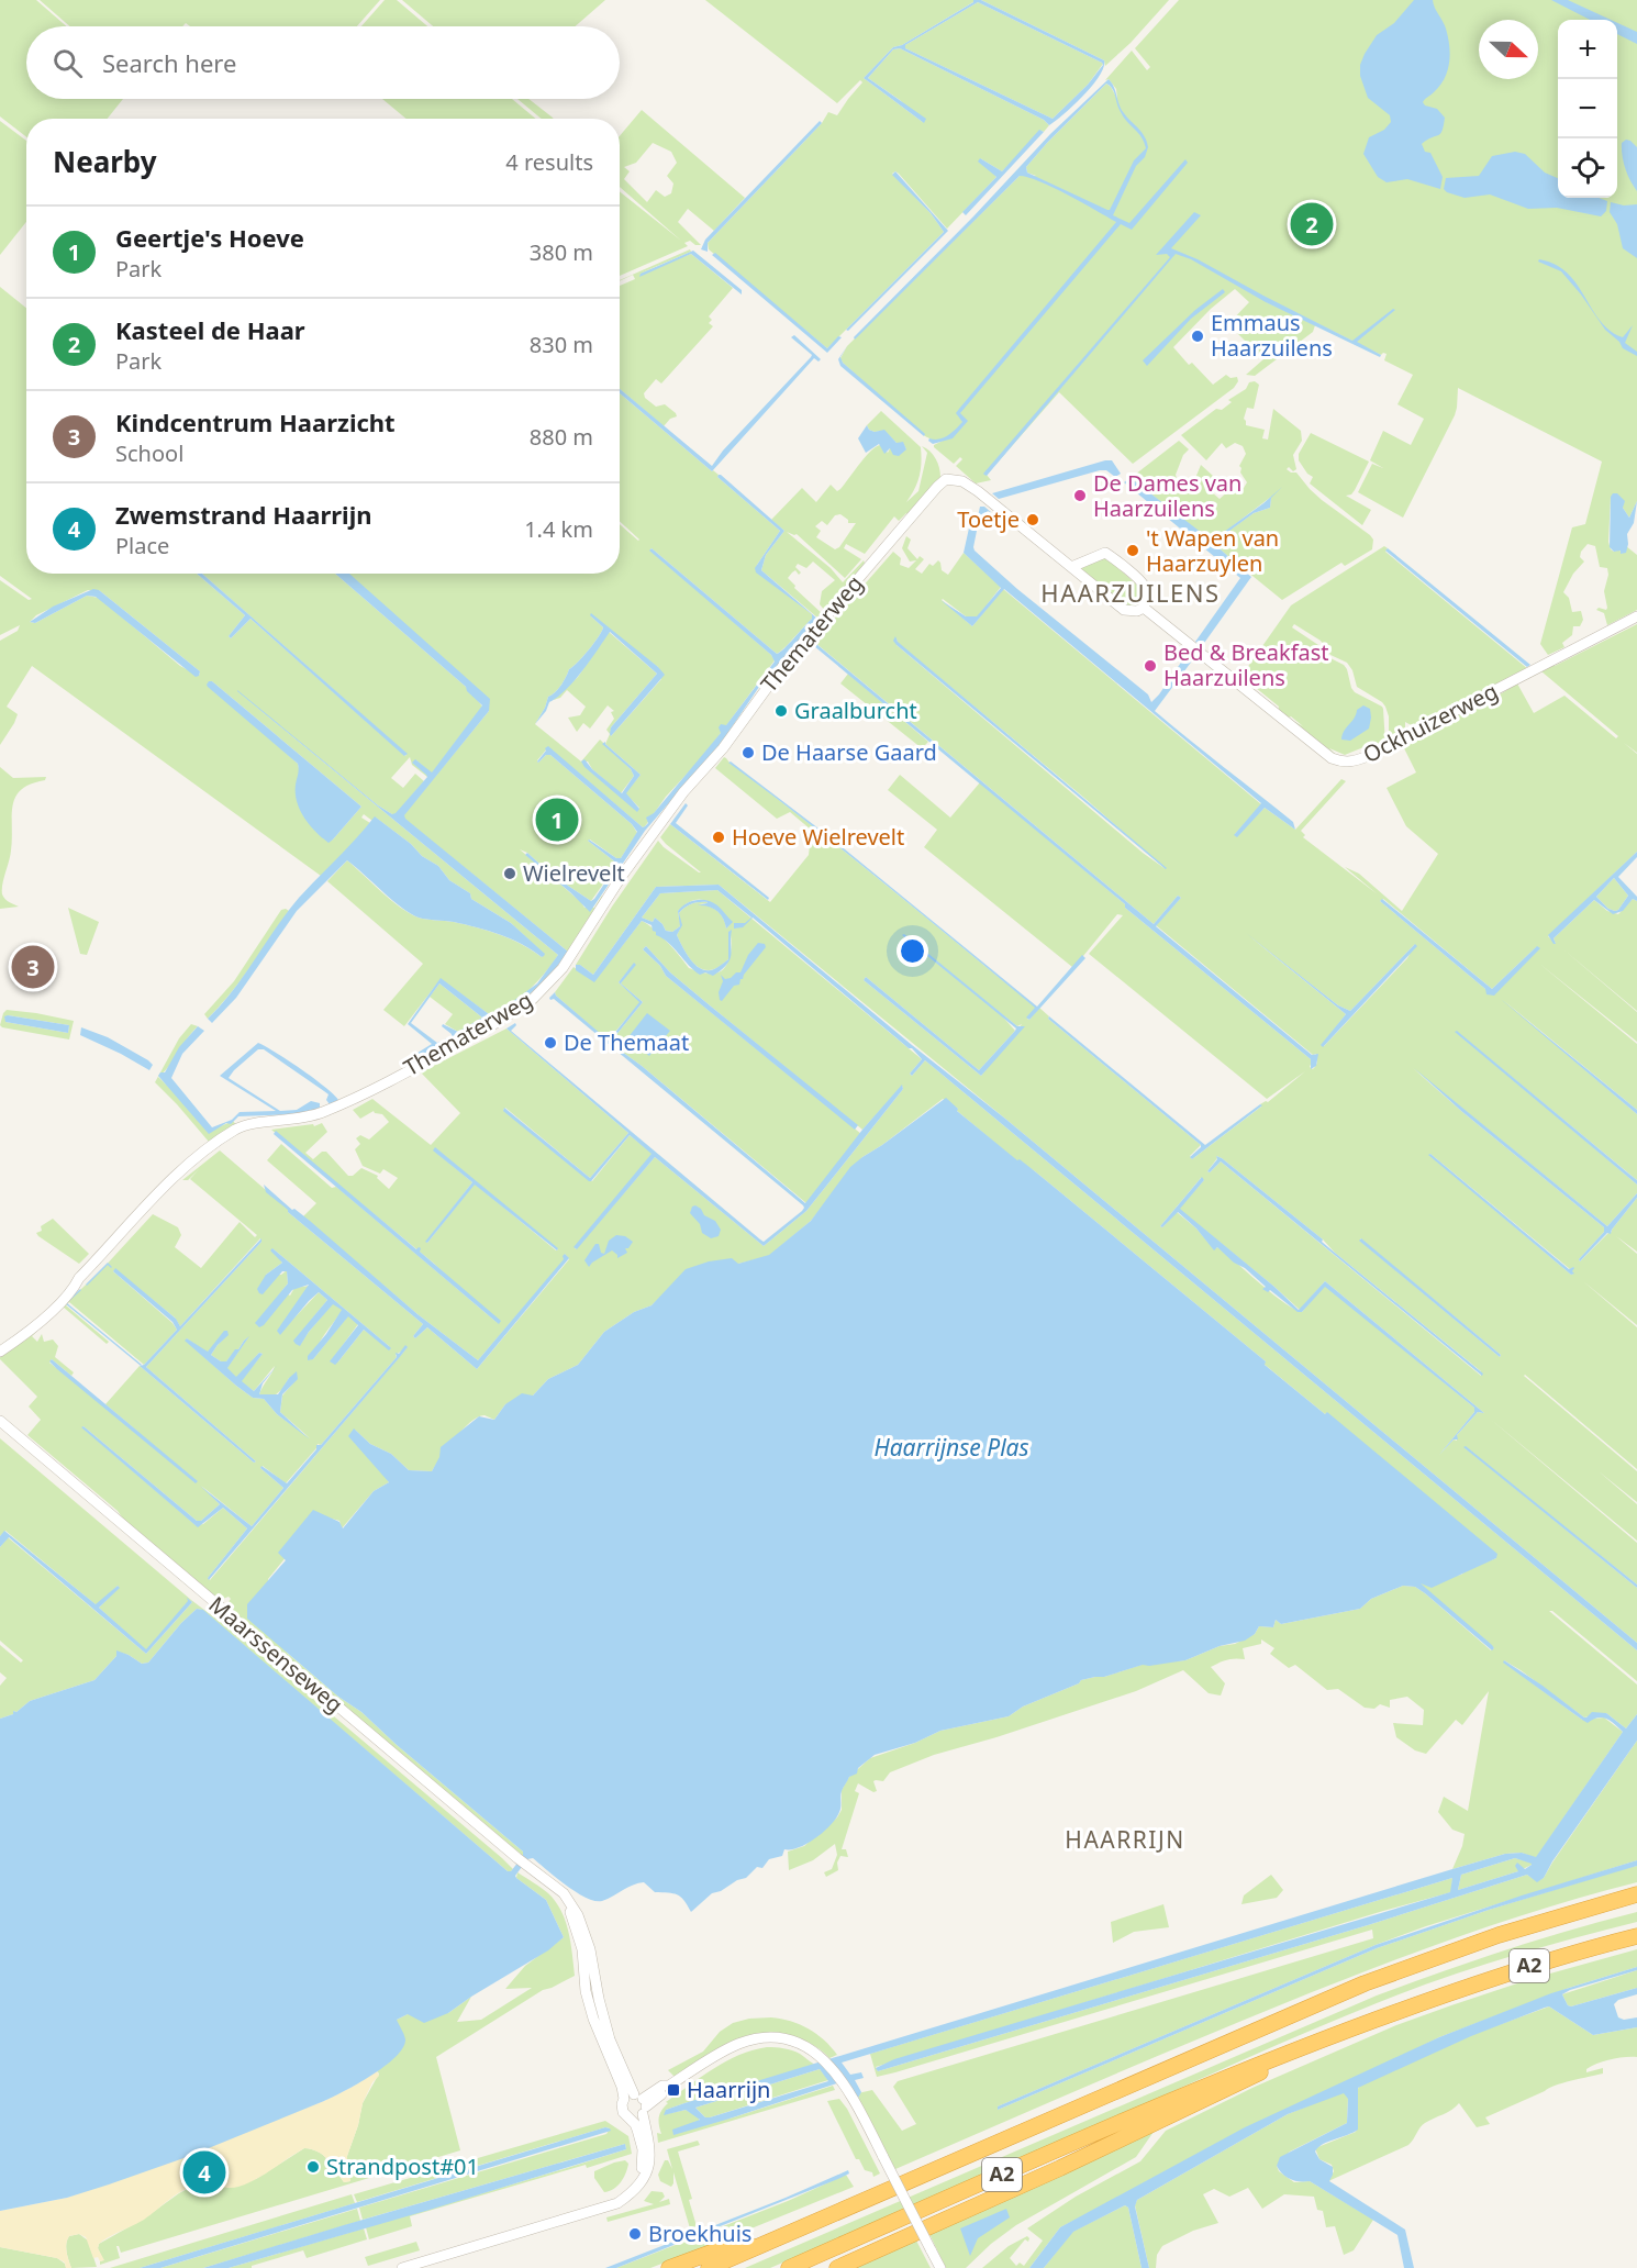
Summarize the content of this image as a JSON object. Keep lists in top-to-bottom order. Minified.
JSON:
{"streets":{"highway":["A2"],"street":["Thematerweg","Ockhuizerweg","Maarssenseweg"]},"districts":["HAARZUILENS","HAARRIJN"],"water":["Haarrijnse Plas"],"places":{"other":["Emmaus Haarzuilens","De Dames van Haarzuilens","Toetje","'t Wapen van Haarzuylen","Bed & Breakfast Haarzuilens","Graalburcht","De Haarse Gaard","Hoeve Wielrevelt","Wielrevelt","De Themaat","Strandpost#01","Broekhuis"],"transit":["Haarrijn"]},"north":"right","page":{"map_buttons":["+","−"],"search":"Search here","heading":["Nearby","4 results"],"pins":["2","1","3","4"],"list":[{"mark":"1","name":"Geertje's Hoeve","note":"Park","value":"380 m"},{"mark":"2","name":"Kasteel de Haar","note":"Park","value":"830 m"},{"mark":"3","name":"Kindcentrum Haarzicht","note":"School","value":"880 m"},{"mark":"4","name":"Zwemstrand Haarrijn","note":"Place","value":"1.4 km"}]}}
